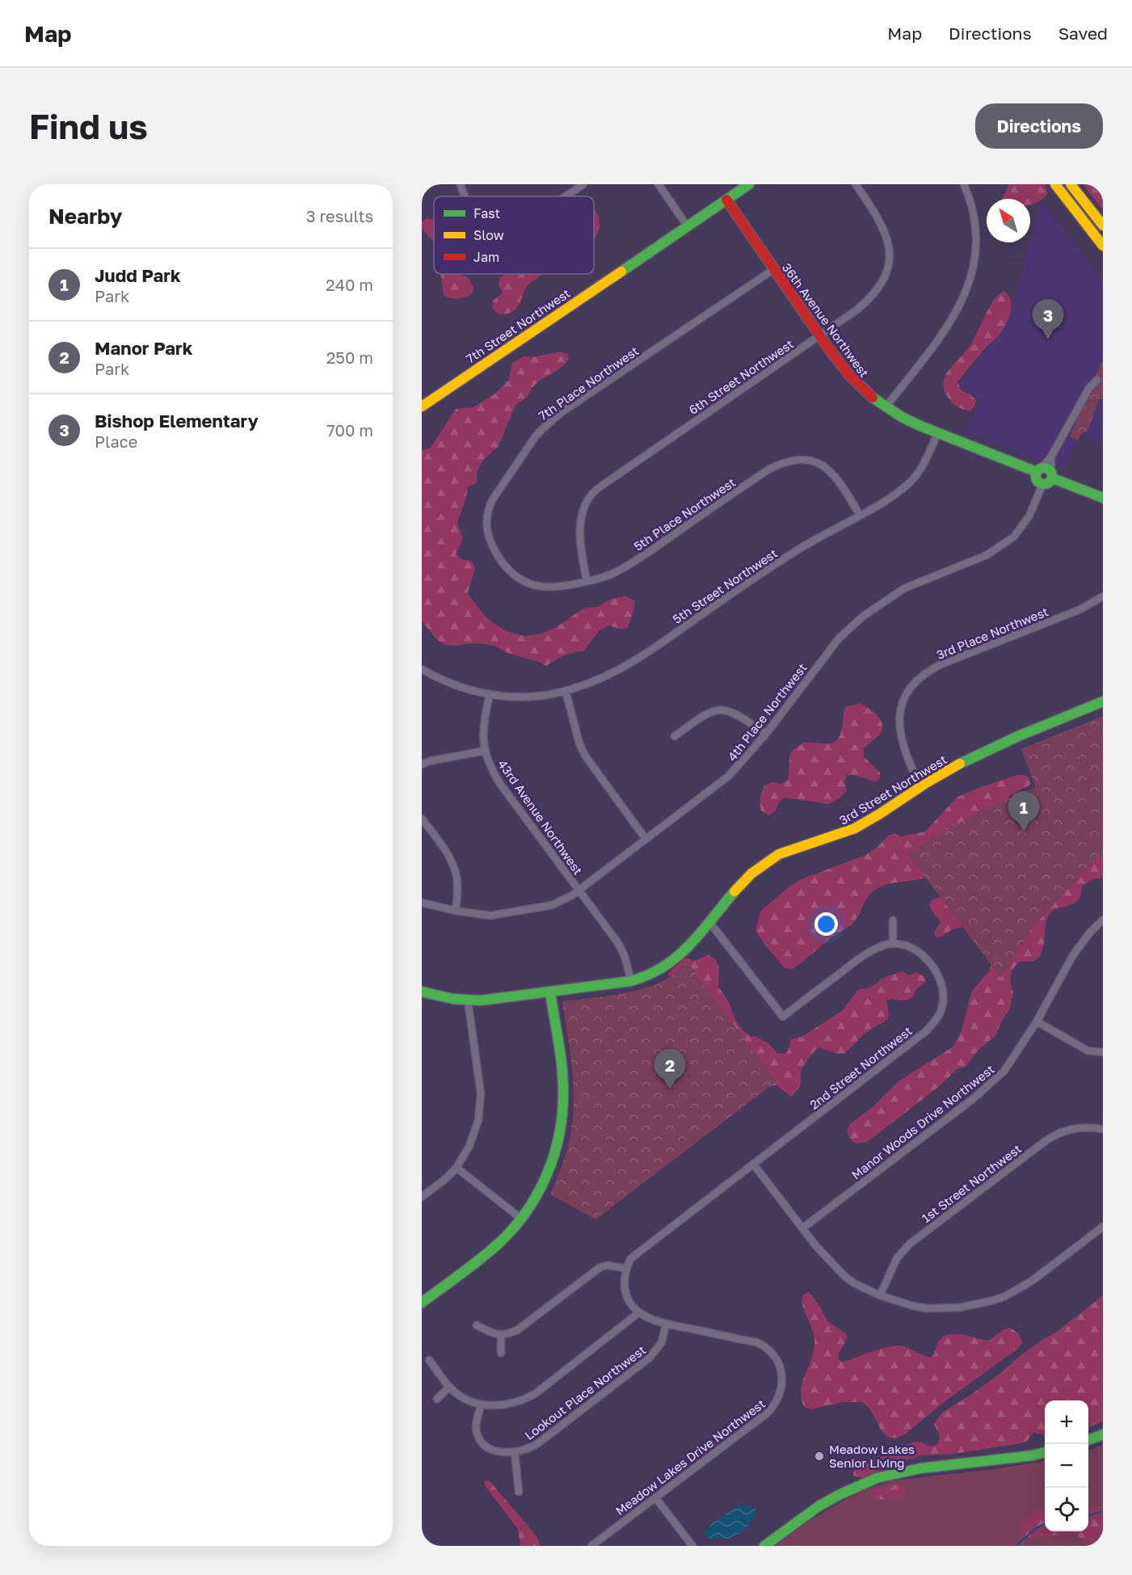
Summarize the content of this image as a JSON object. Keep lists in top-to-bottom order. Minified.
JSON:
{"streets":{"street":["36th Avenue Northwest","7th Street Northwest","6th Street Northwest","7th Place Northwest","5th Place Northwest","5th Street Northwest","3rd Place Northwest","4th Place Northwest","3rd Street Northwest","43rd Avenue Northwest","2nd Street Northwest","Manor Woods Drive Northwest","1st Street Northwest","Lookout Place Northwest","Meadow Lakes Drive Northwest"]},"crossings":[["36th Avenue Northwest","7th Street Northwest"],["36th Avenue Northwest","6th Street Northwest"],["36th Avenue Northwest","7th Place Northwest"],["36th Avenue Northwest","5th Street Northwest"],["36th Avenue Northwest","4th Place Northwest"],["6th Street Northwest","5th Place Northwest"],["7th Place Northwest","5th Place Northwest"],["5th Place Northwest","5th Street Northwest"],["5th Street Northwest","43rd Avenue Northwest"],["3rd Place Northwest","3rd Street Northwest"],["4th Place Northwest","43rd Avenue Northwest"],["3rd Street Northwest","43rd Avenue Northwest"],["Lookout Place Northwest","Meadow Lakes Drive Northwest"]],"places":["Meadow Lakes Senior Living"],"legend":["Fast","Slow","Jam"],"north":"top left","page":{"header":"Map","nav":["Map","Directions","Saved"],"buttons":"Directions","title":"Find us","heading":["Nearby","3 results"],"list":[{"mark":"1","name":"Judd Park","note":"Park","value":"240 m"},{"mark":"2","name":"Manor Park","note":"Park","value":"250 m"},{"mark":"3","name":"Bishop Elementary","note":"Place","value":"700 m"}],"pins":["3","1","2"],"map_buttons":["+","−"]}}
